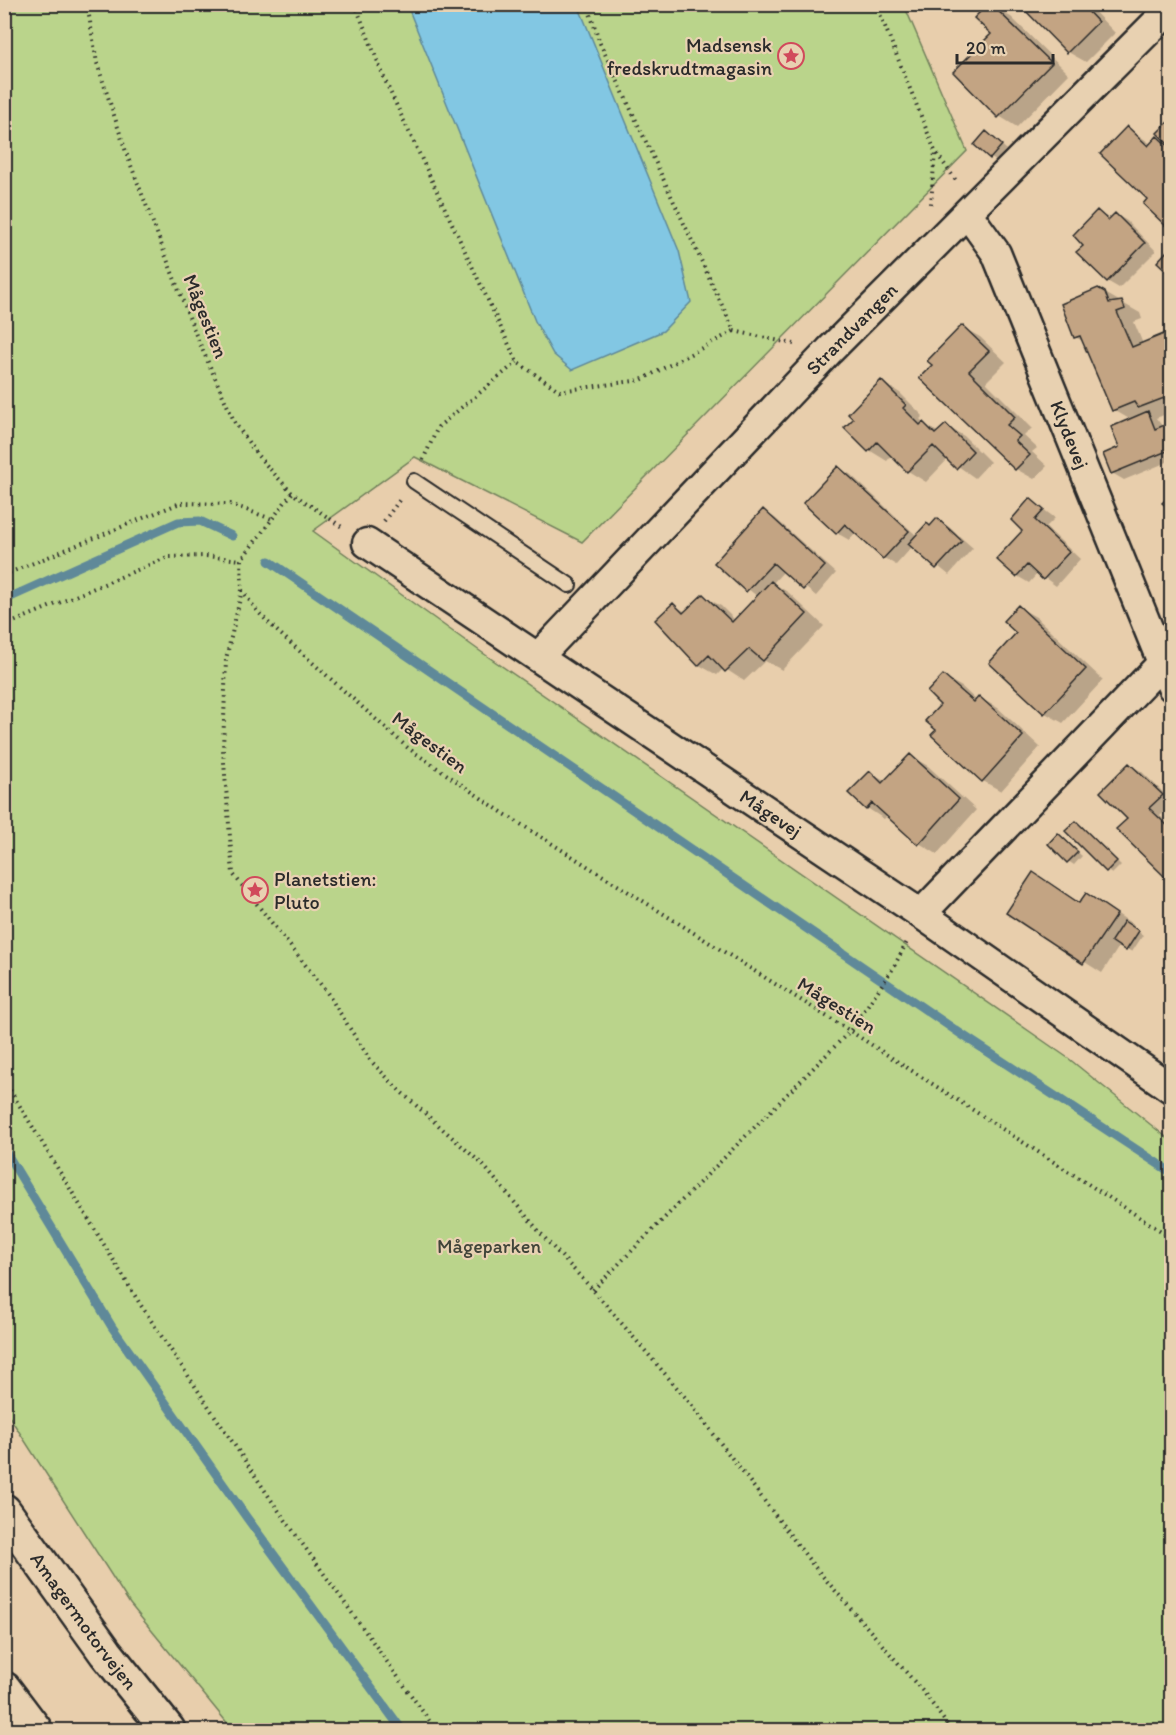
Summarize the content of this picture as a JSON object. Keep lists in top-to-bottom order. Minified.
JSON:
{"streets":{"highway":["Amagermotorvejen"],"street":["Strandvangen","Klydevej","Mågevej"],"path":["Mågestien"]},"crossings":[["Mågestien","Mågevej"],["Strandvangen","Klydevej"],["Strandvangen","Mågevej"],["Klydevej","Mågevej"]],"parks":["Mågeparken"],"places":{"place":["Madsensk fredskrudtmagasin","Planetstien: Pluto"]},"scale_bar":"20 m"}
